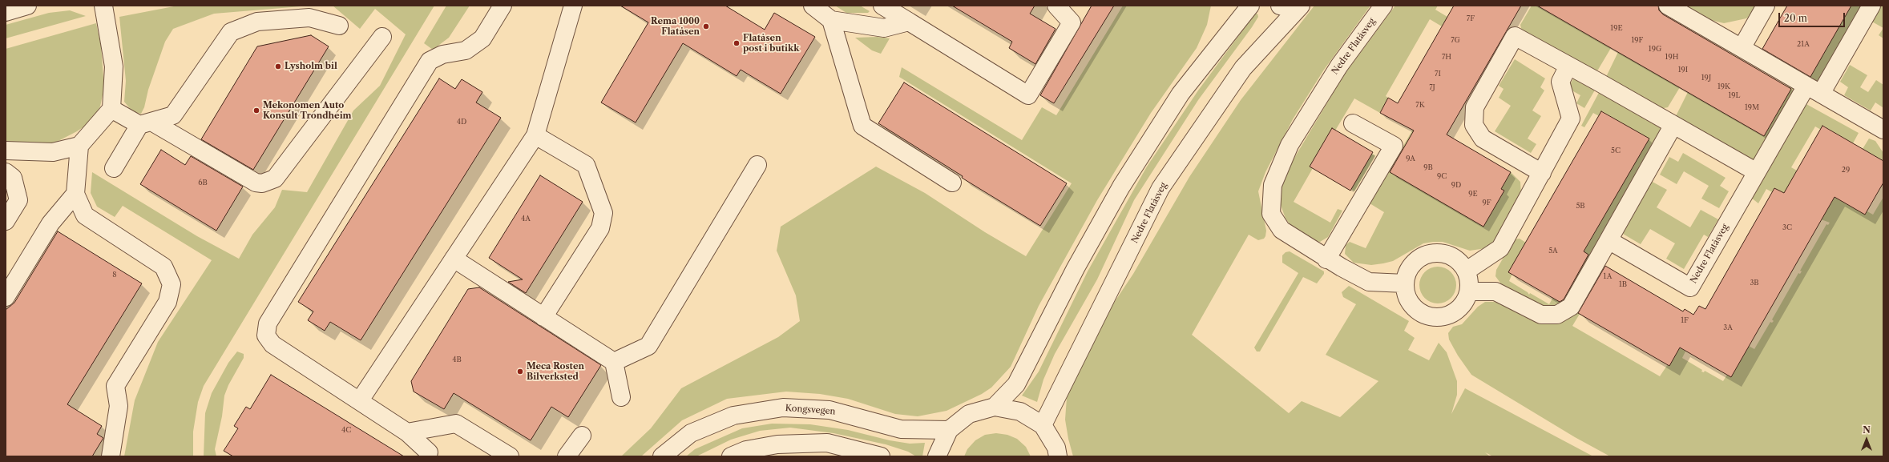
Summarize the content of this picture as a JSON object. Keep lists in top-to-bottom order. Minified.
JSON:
{"streets":{"street":["Nedre Flatåsveg","Kongsvegen"]},"places":["Rema 1000 Flatåsen","Flatåsen post i butikk","Lysholm bil","Mekonomen Auto Konsult Trondheim","Meca Rosten Bilverksted"],"house_numbers":["7F","19E","7G","19F","21A","19G","7H","19H","19I","7I","19J","19K","7J","19L","7K","19M","4D","5C","9A","9B","29","9C","6B","9D","9E","9F","5B","4A","3C","5A","8","1A","3B","1B","1F","3A","4B","4C"],"scale_bar":"20 m","north":"top"}
